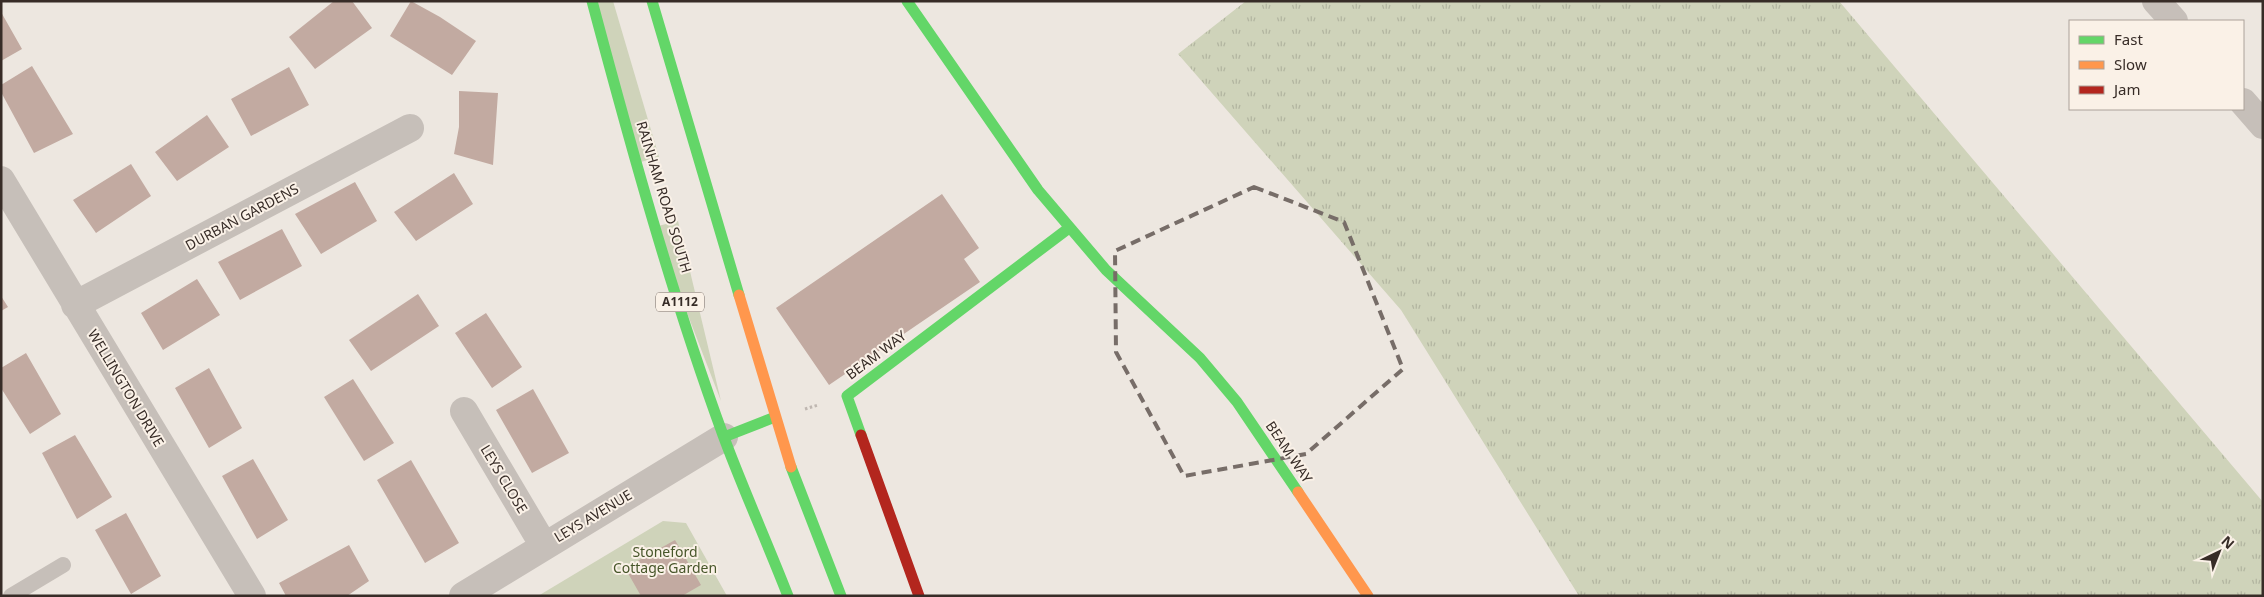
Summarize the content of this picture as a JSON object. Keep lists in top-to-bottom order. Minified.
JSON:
{"streets":{"main road":["RAINHAM ROAD SOUTH","A1112","BEAM WAY"],"street":["DURBAN GARDENS","WELLINGTON DRIVE","LEYS CLOSE","LEYS AVENUE"]},"crossings":[["RAINHAM ROAD SOUTH","LEYS AVENUE"],["DURBAN GARDENS","WELLINGTON DRIVE"],["LEYS CLOSE","LEYS AVENUE"]],"parks":["Stoneford Cottage Garden"],"legend":["Fast","Slow","Jam"],"north":"top right"}
